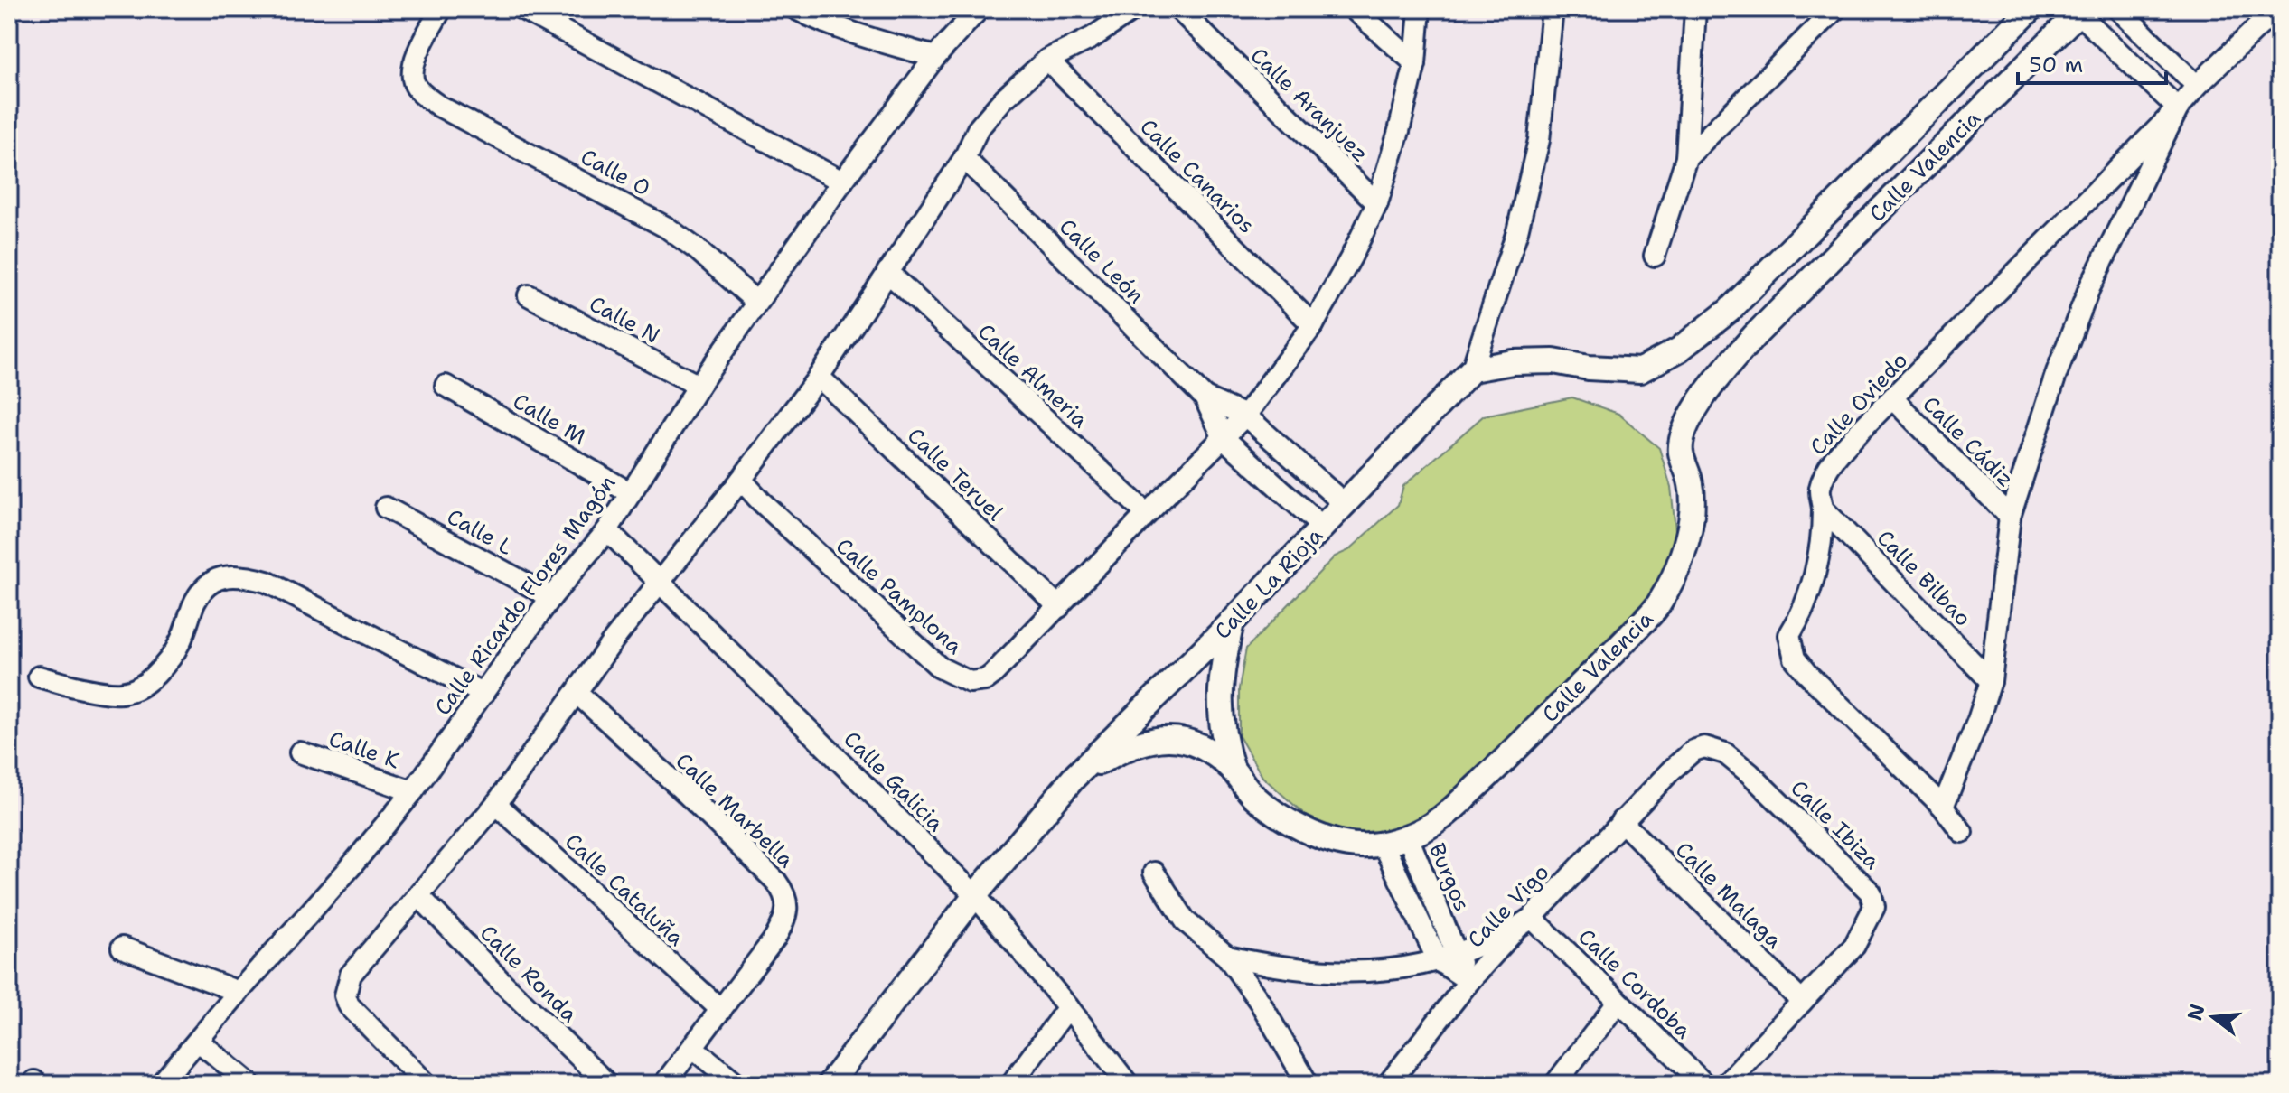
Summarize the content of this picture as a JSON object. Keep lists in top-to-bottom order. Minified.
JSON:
{"streets":{"street":["Calle Aranjuez","Calle Valencia","Calle O","Calle Canarios","Calle León","Calle N","Calle Almeria","Calle Oviedo","Calle M","Calle Cádiz","Calle Teruel","Calle L","Calle Bilbao","Calle La Rioja","Calle Ricardo Flores Magón","Calle Pamplona","Calle K","Calle Galicia","Calle Marbella","Calle Ibiza","Burgos","Calle Cataluña","Calle Malaga","Calle Vigo","Calle Ronda","Calle Cordoba"]},"crossings":[["Calle Aranjuez","Calle Pamplona"],["Calle Valencia","Calle La Rioja"],["Calle Valencia","Burgos"],["Calle O","Calle Ricardo Flores Magón"],["Calle Canarios","Calle Pamplona"],["Calle León","Calle La Rioja"],["Calle León","Calle Pamplona"],["Calle N","Calle Ricardo Flores Magón"],["Calle Almeria","Calle Pamplona"],["Calle Oviedo","Calle Cádiz"],["Calle Oviedo","Calle Bilbao"],["Calle M","Calle Ricardo Flores Magón"],["Calle Teruel","Calle Pamplona"],["Calle L","Calle Ricardo Flores Magón"],["Calle La Rioja","Calle Galicia"],["Calle Ricardo Flores Magón","Calle K"],["Calle Ricardo Flores Magón","Calle Galicia"],["Calle Marbella","Calle Cataluña"],["Calle Ibiza","Calle Malaga"],["Calle Ibiza","Calle Vigo"],["Burgos","Calle Vigo"],["Calle Malaga","Calle Vigo"],["Calle Vigo","Calle Cordoba"]],"scale_bar":"50 m","north":"left"}
